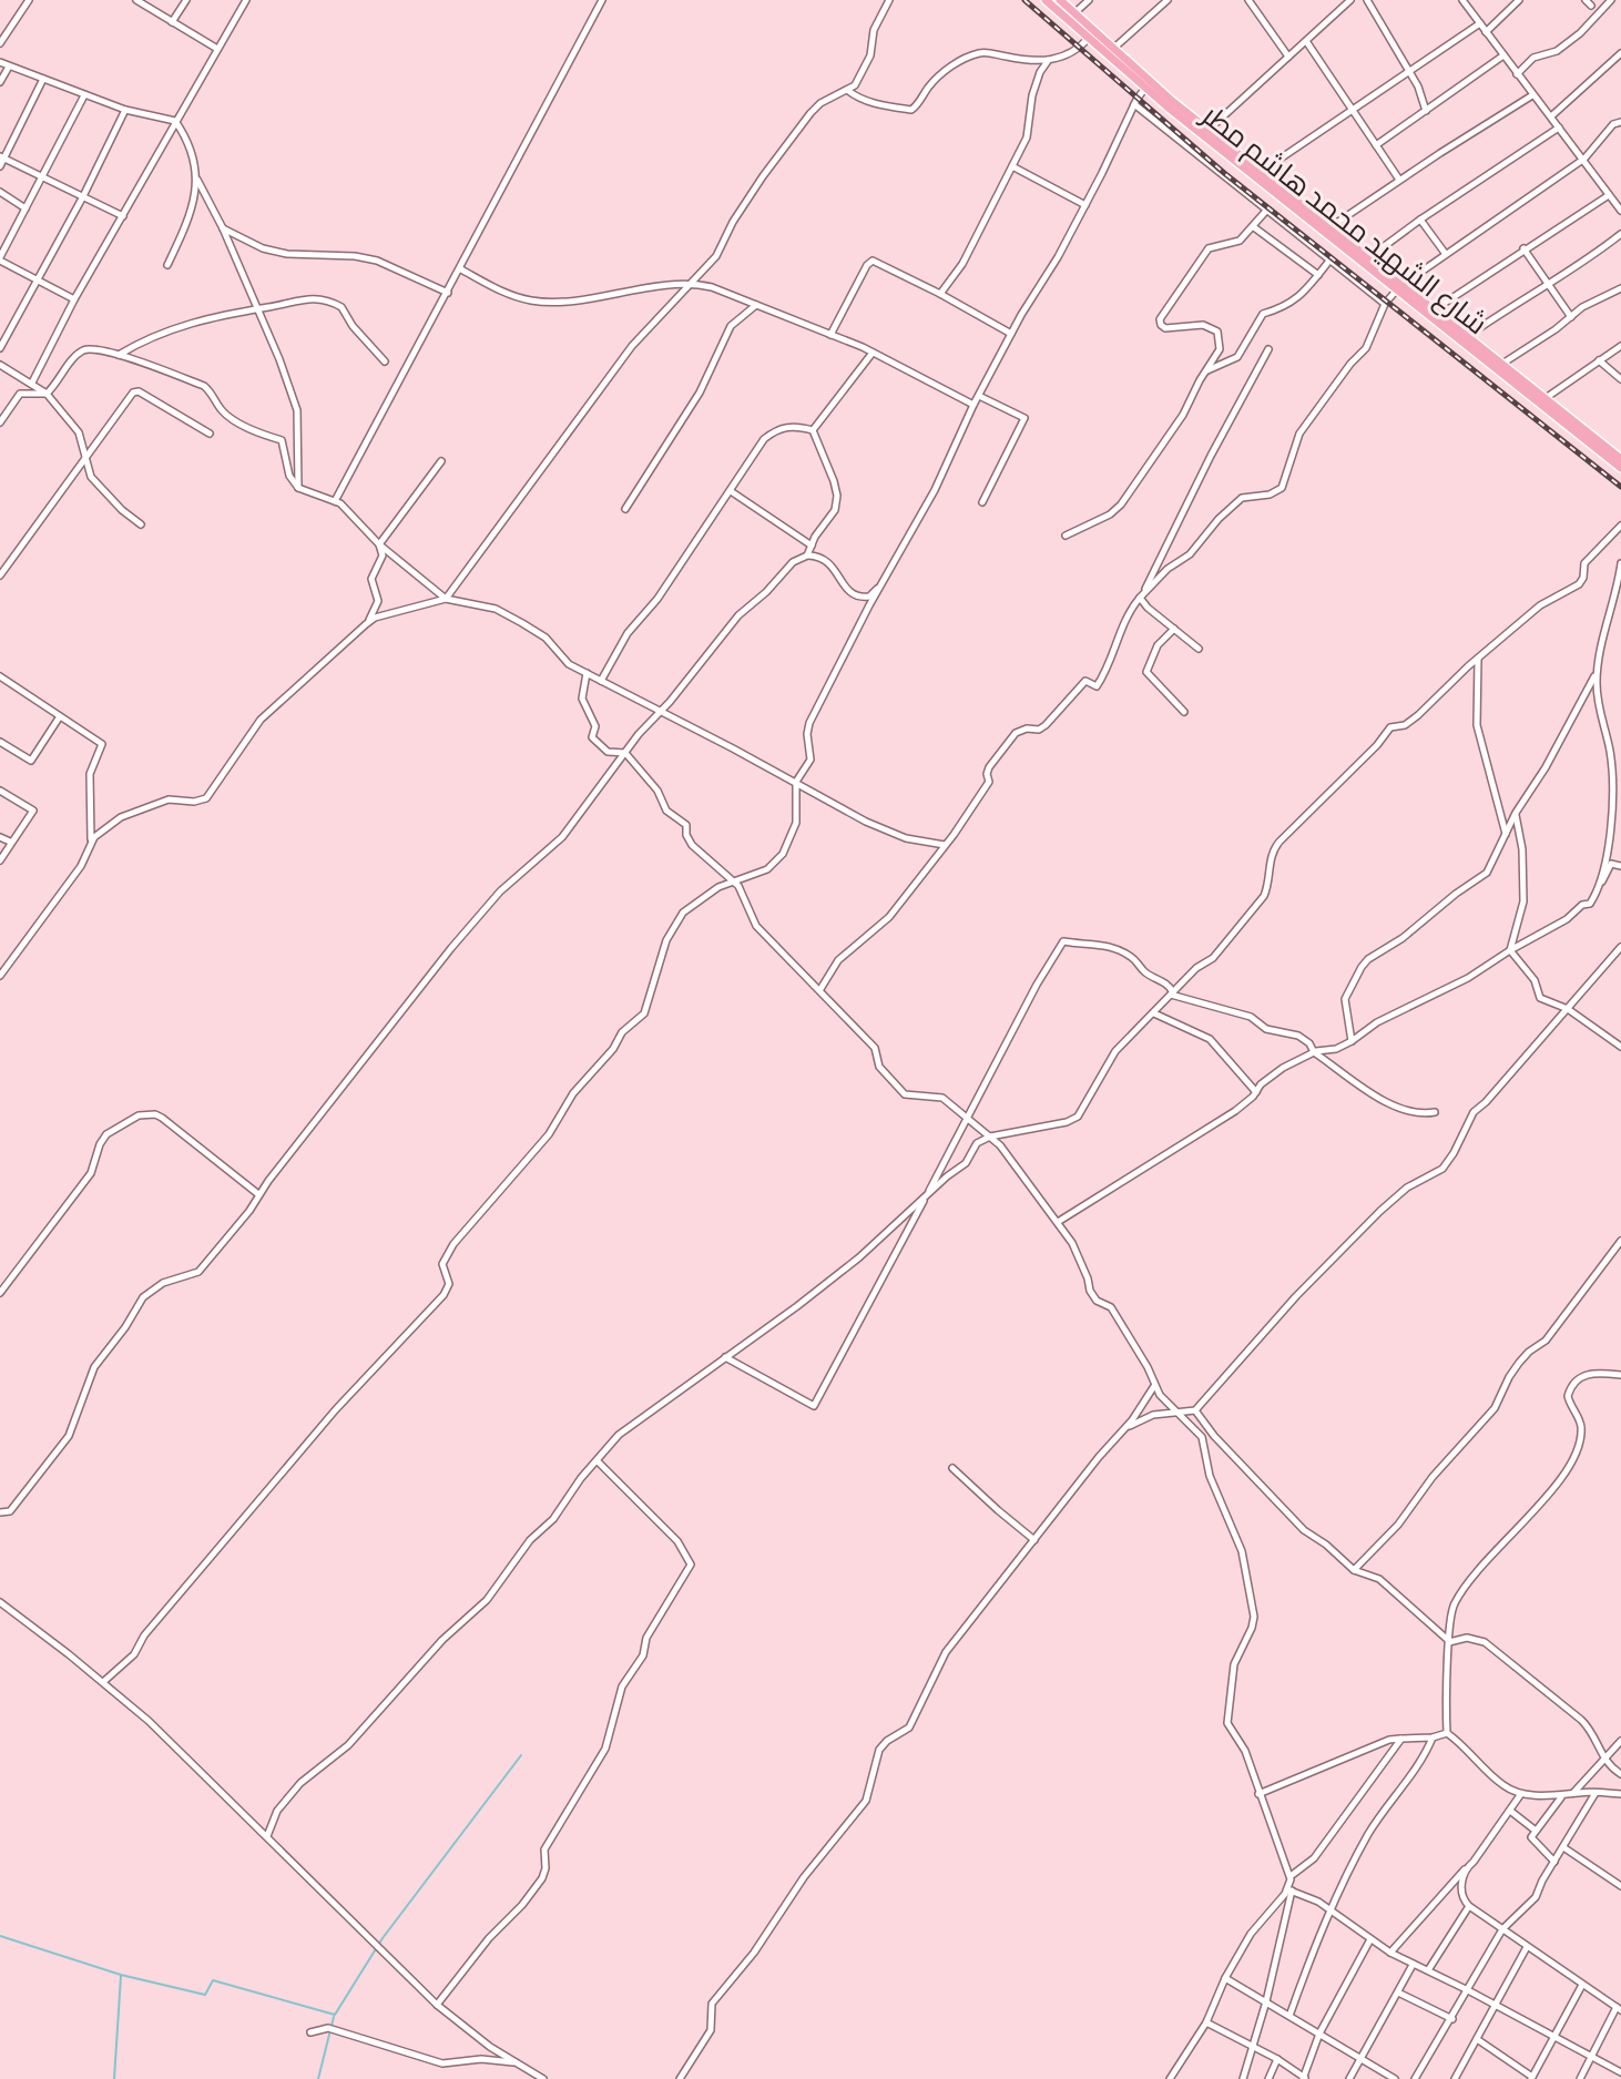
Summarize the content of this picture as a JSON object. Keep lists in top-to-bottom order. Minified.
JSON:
{"streets":{"main road":["شارع الشهيد محمد هاشم مطر"]}}
